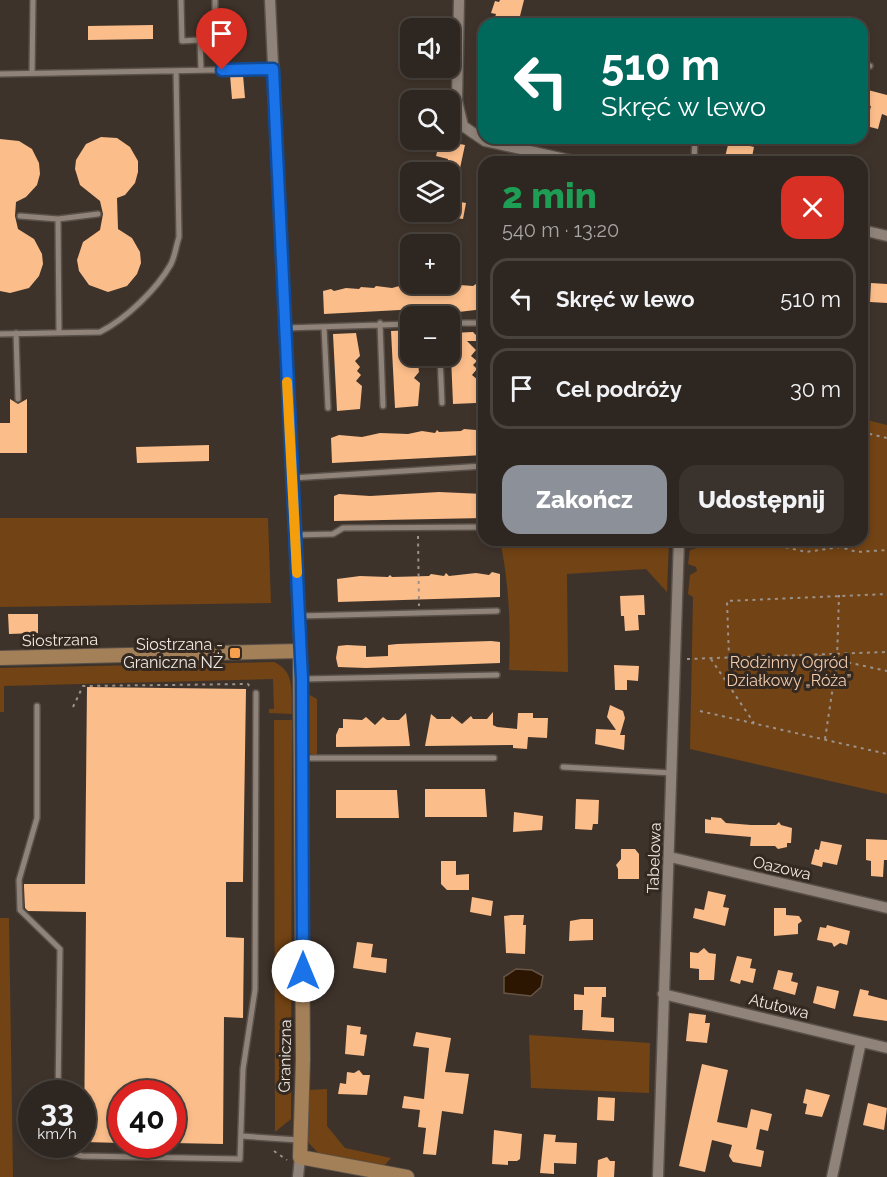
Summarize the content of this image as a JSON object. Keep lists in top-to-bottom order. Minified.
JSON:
{"streets":{"street":["Siostrzana","Tabelowa","Oazowa","Atutowa","Graniczna"]},"crossings":[["Siostrzana","Graniczna"],["Tabelowa","Oazowa"],["Tabelowa","Atutowa"]],"parks":["Rodzinny Ogród Działkowy „Róża”"],"places":{"transit":["Siostrzana - Graniczna NŻ"]},"page":{"map_buttons":["+","−"],"turn":["510 m","Skręć w lewo"],"heading":["2 min","540 m · 13:20"],"list":[{"name":"Skręć w lewo","value":"510 m"},{"name":"Cel podróży","value":"30 m"}],"buttons":["Zakończ","Udostępnij"],"speed":"33 km/h","limit":"40"}}
